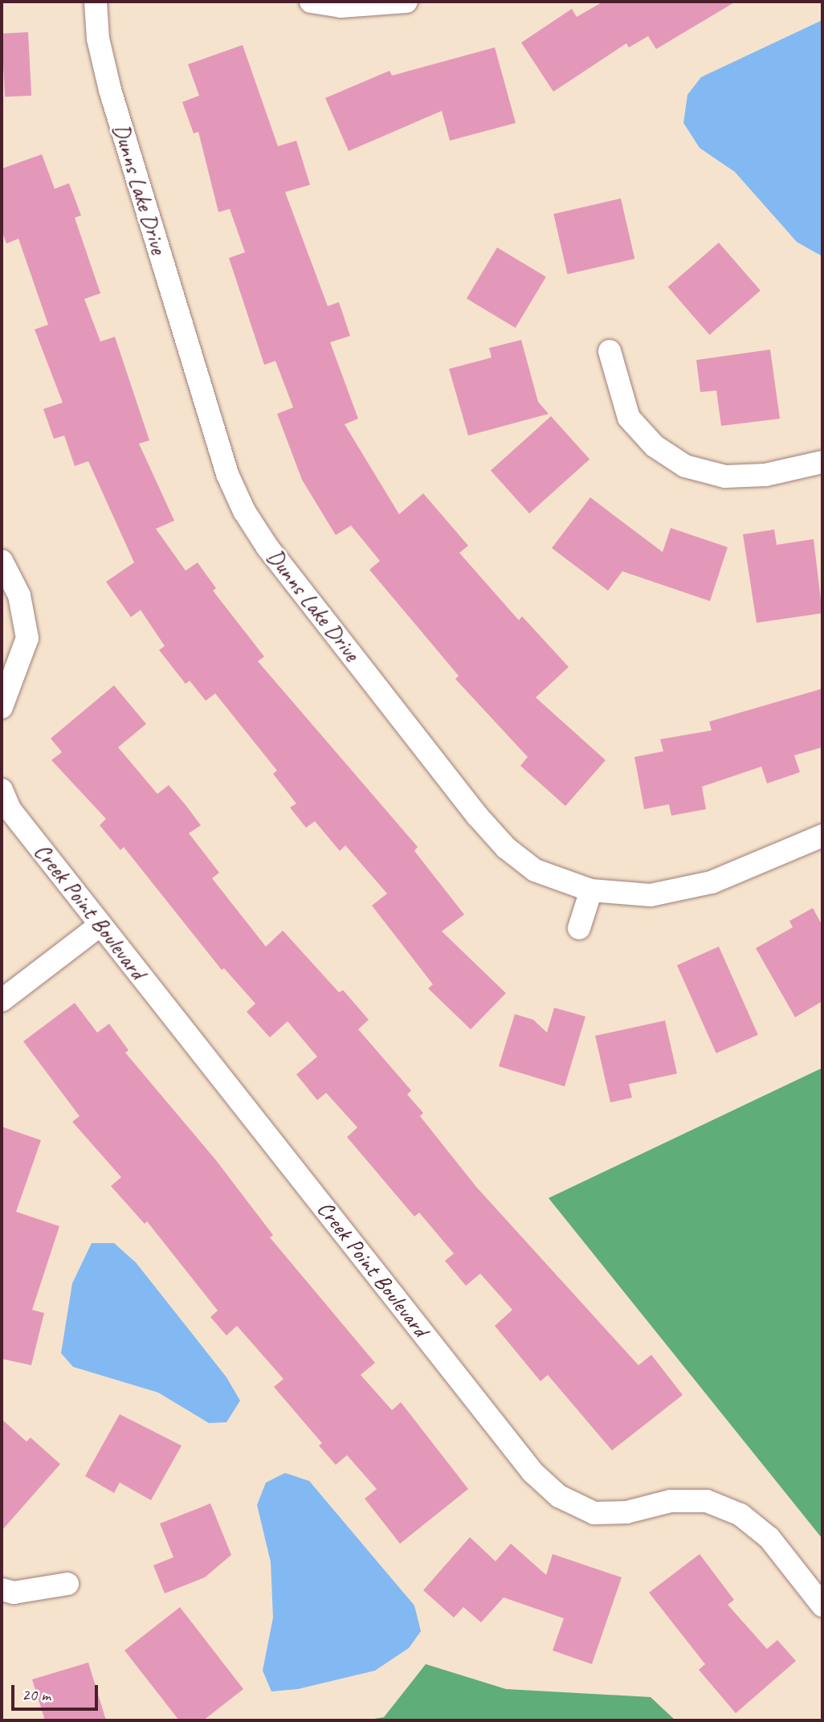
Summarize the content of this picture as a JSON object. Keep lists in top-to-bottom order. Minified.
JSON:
{"streets":{"street":["Dunns Lake Drive","Creek Point Boulevard"]},"scale_bar":"20 m"}
